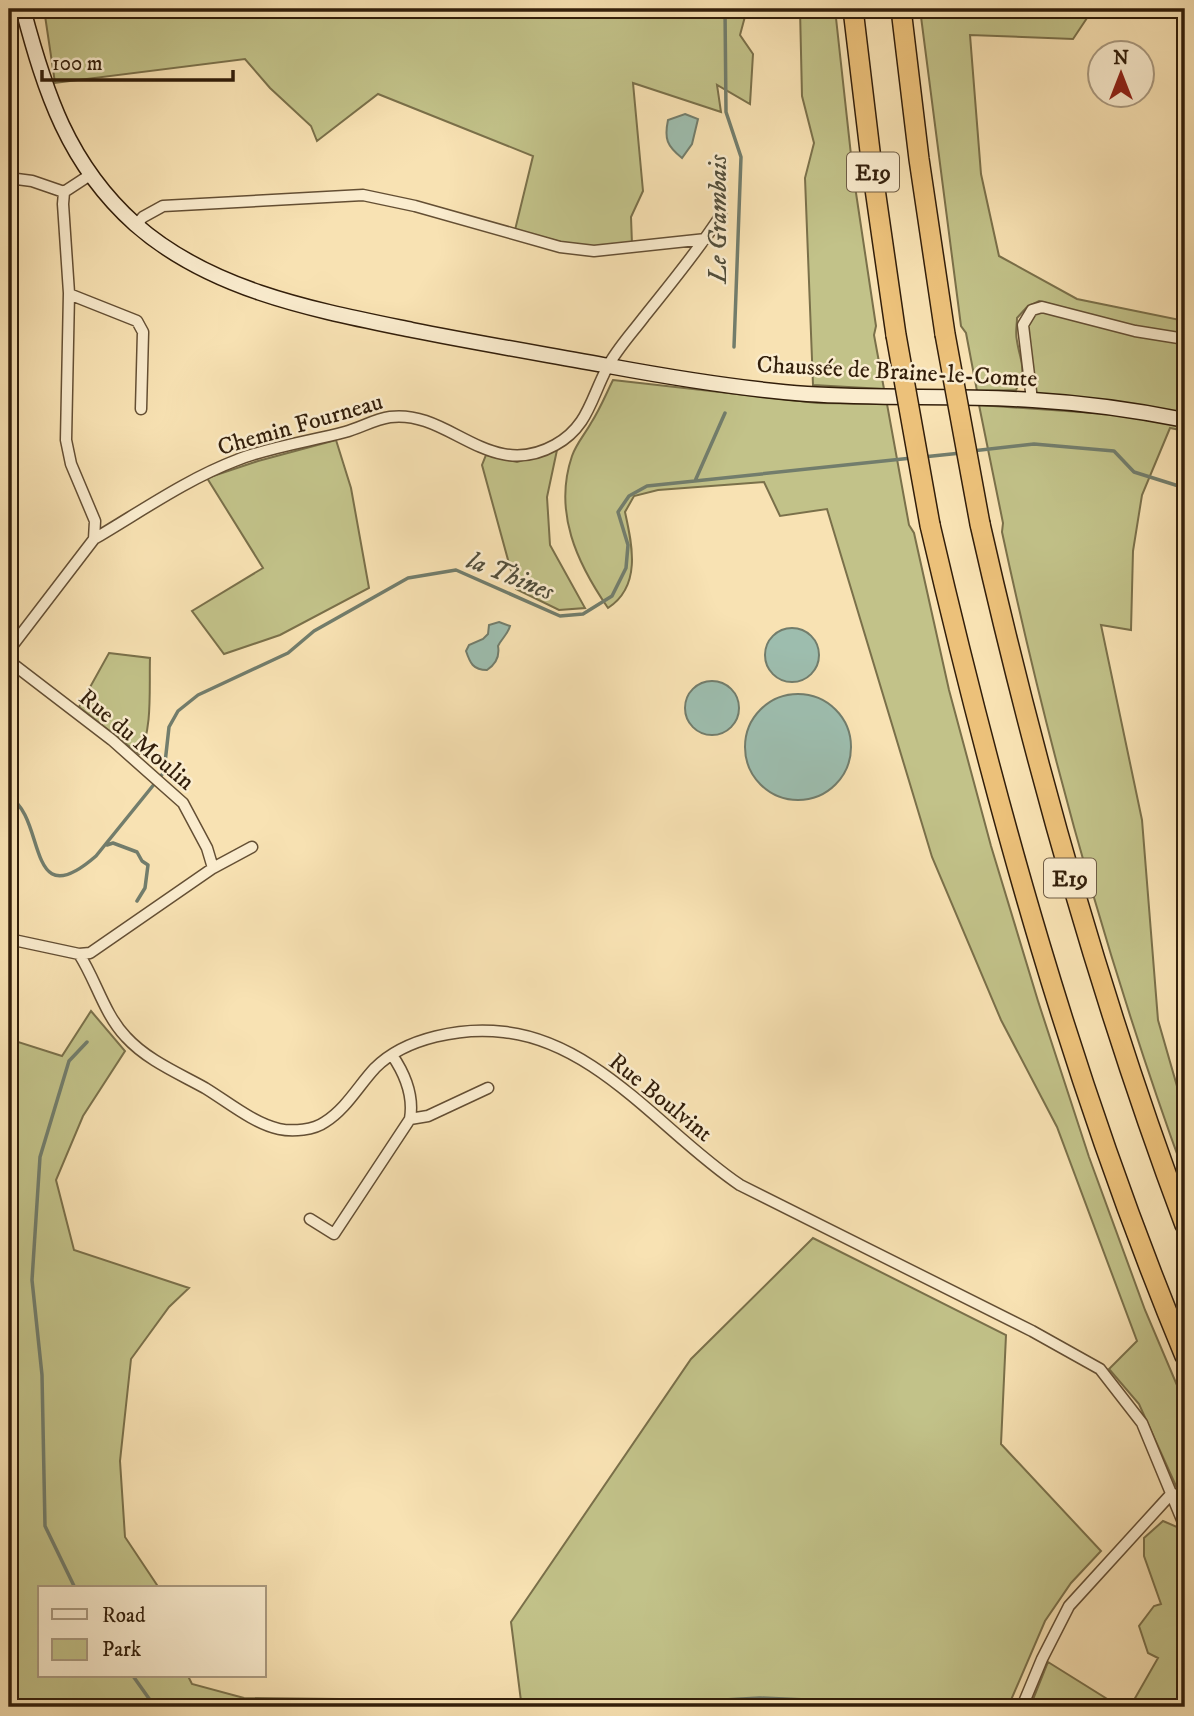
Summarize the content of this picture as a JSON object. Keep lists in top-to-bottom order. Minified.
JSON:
{"streets":{"highway":["E19"],"main road":["Chaussée de Braine-le-Comte"],"street":["Chemin Fourneau","Rue du Moulin","Rue Boulvint"]},"crossings":[["Chaussée de Braine-le-Comte","Chemin Fourneau"]],"water":["Le Grambais","la Thines"],"legend":["Road","Park"],"scale_bar":"100 m","north":"top"}
